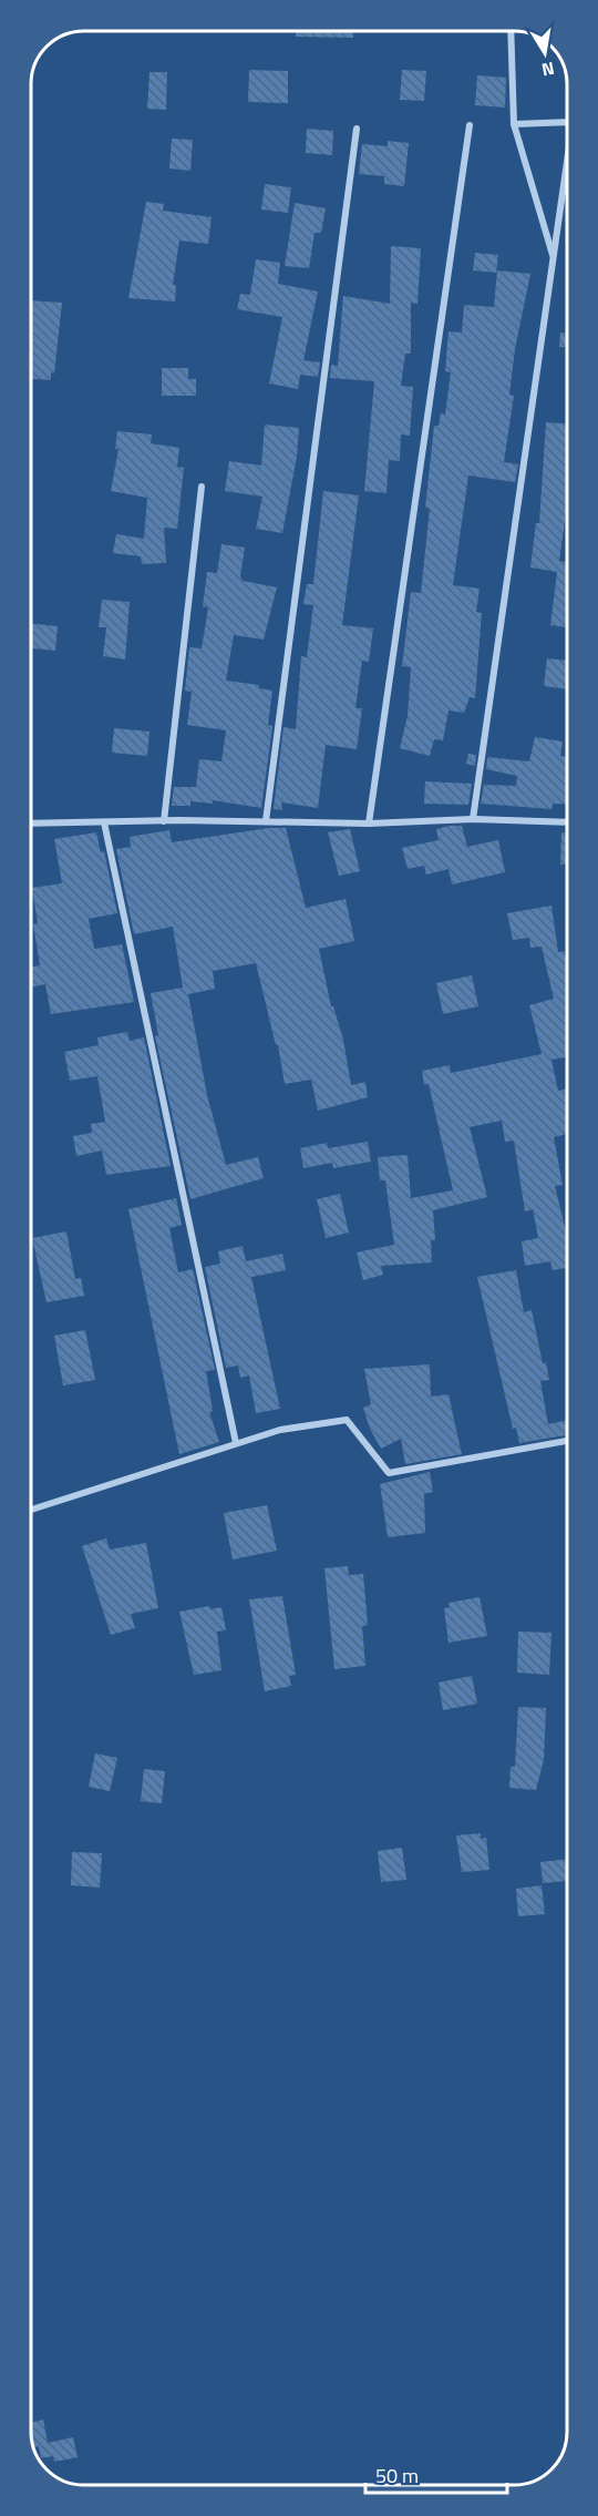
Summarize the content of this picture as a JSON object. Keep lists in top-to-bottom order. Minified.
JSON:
{"scale_bar":"50 m","north":"bottom"}
